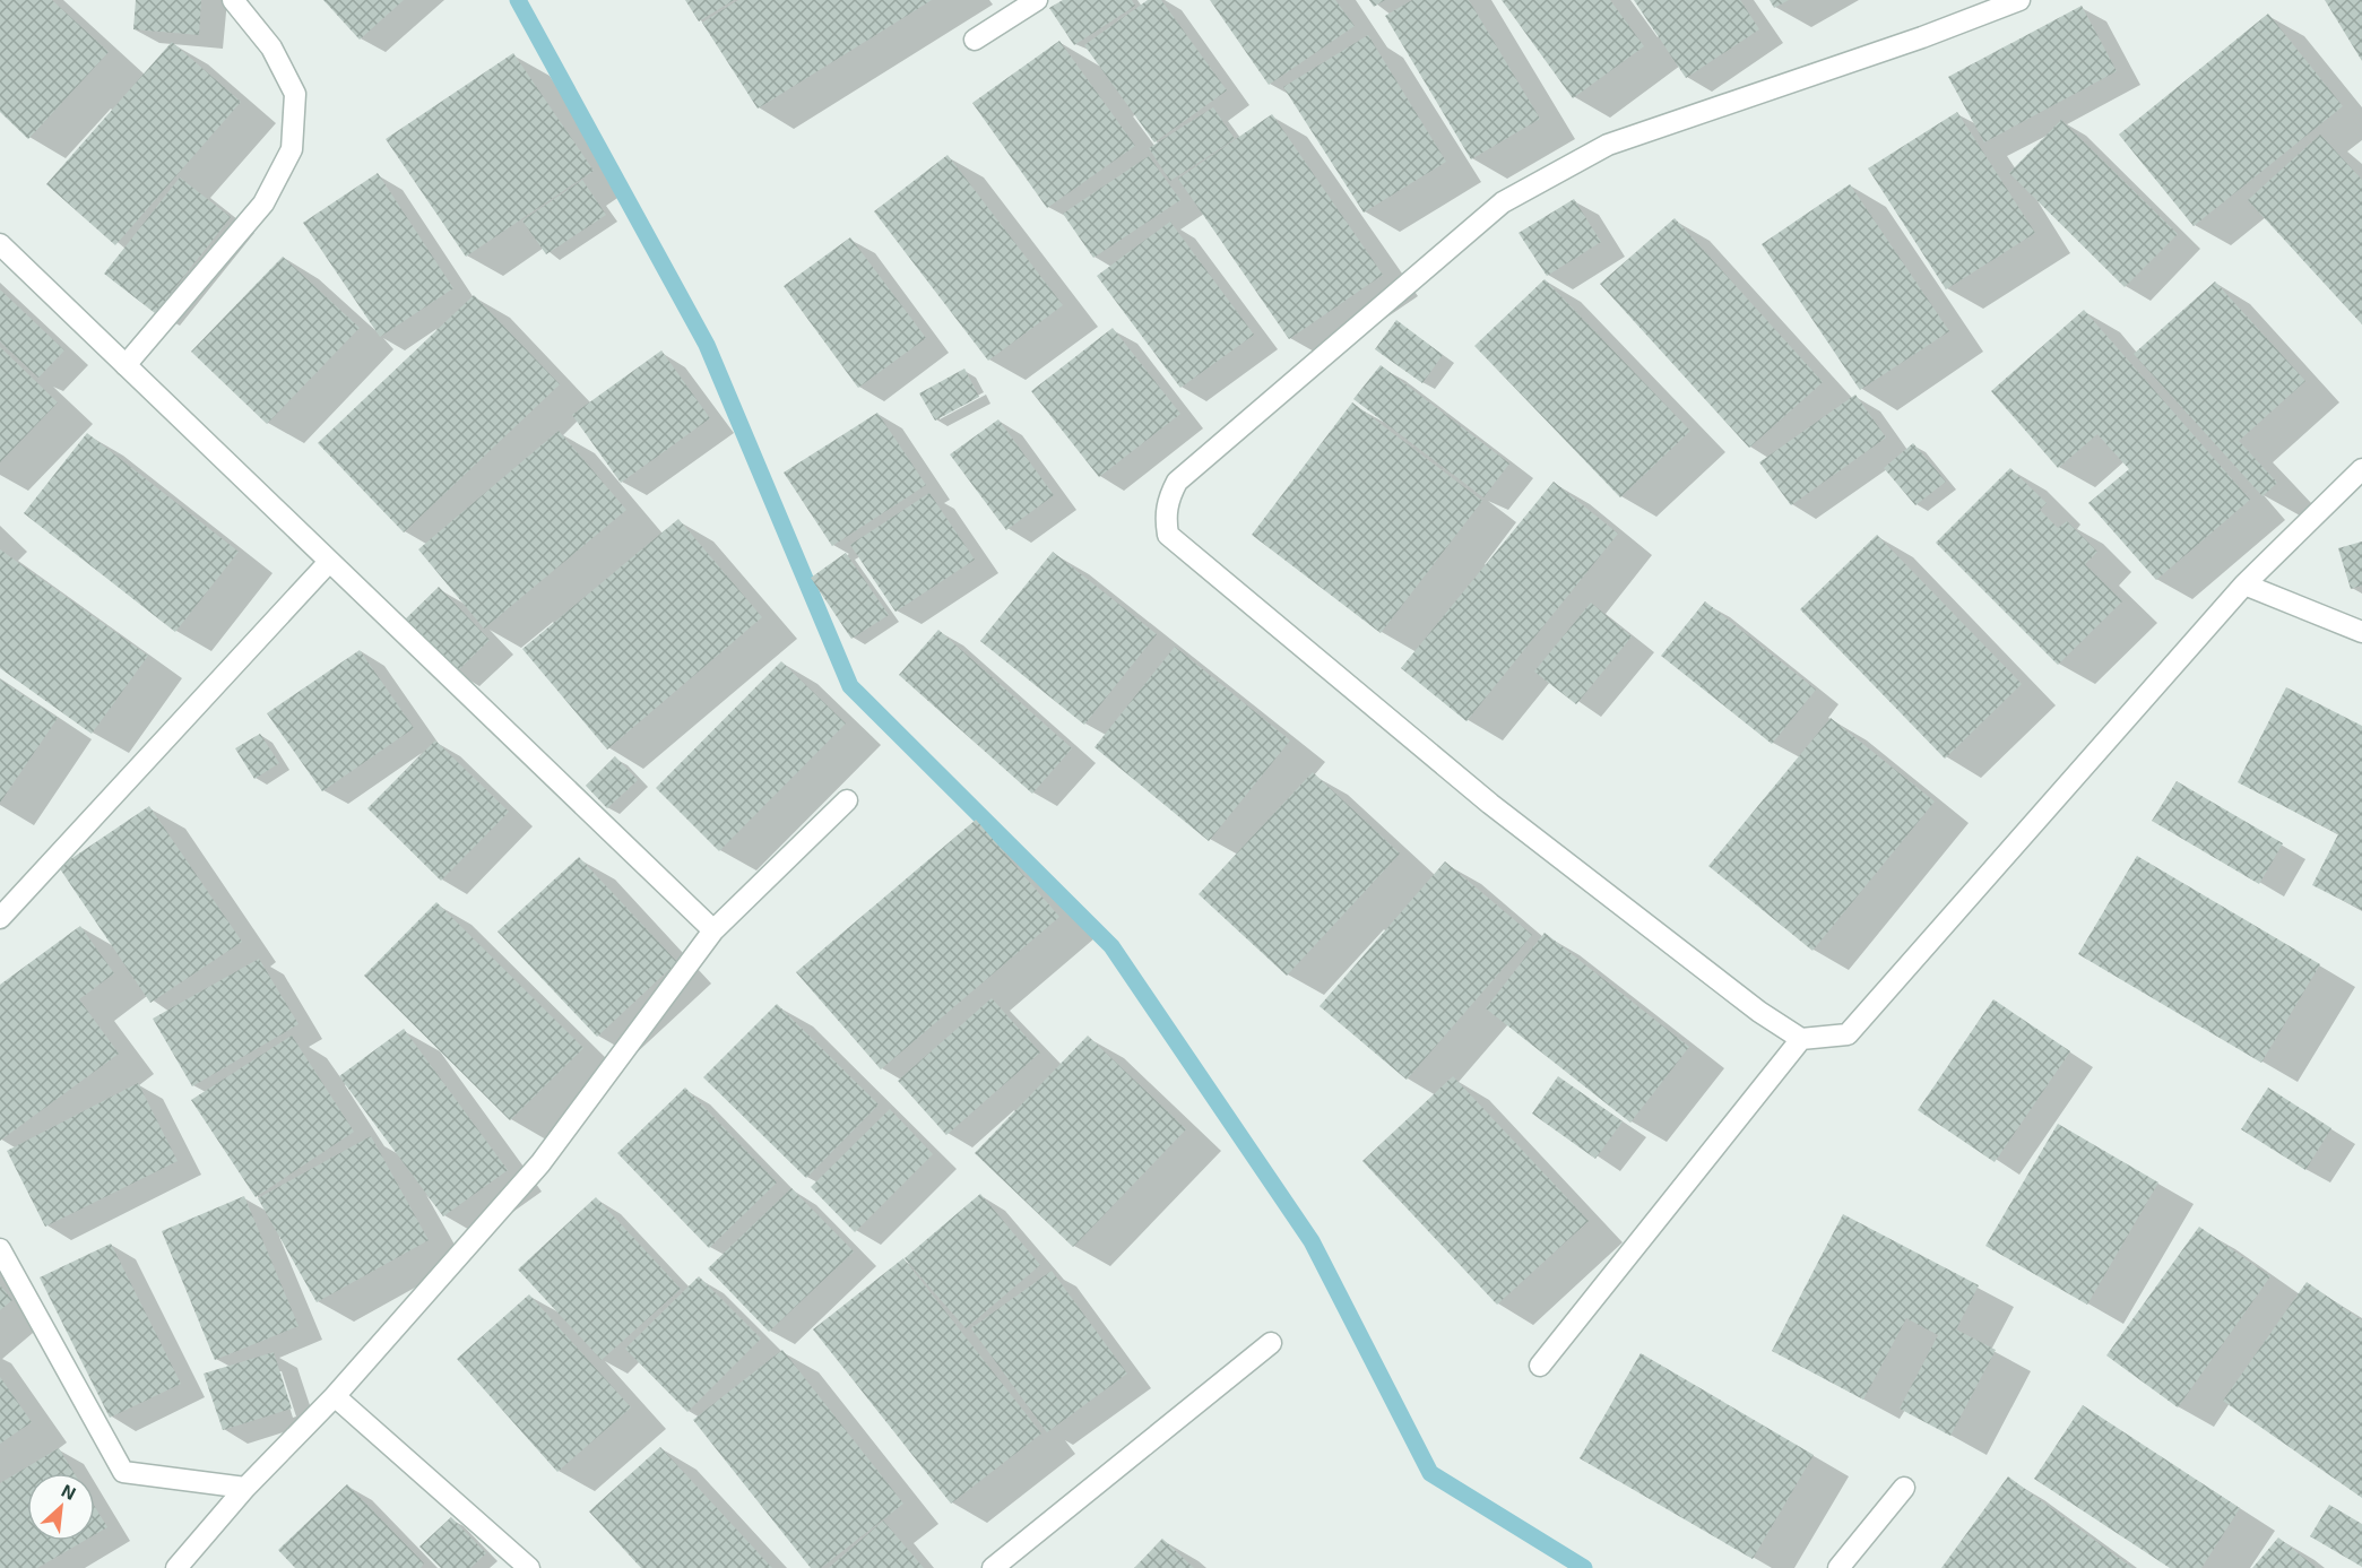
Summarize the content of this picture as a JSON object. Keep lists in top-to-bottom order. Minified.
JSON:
{"north":"top right"}
